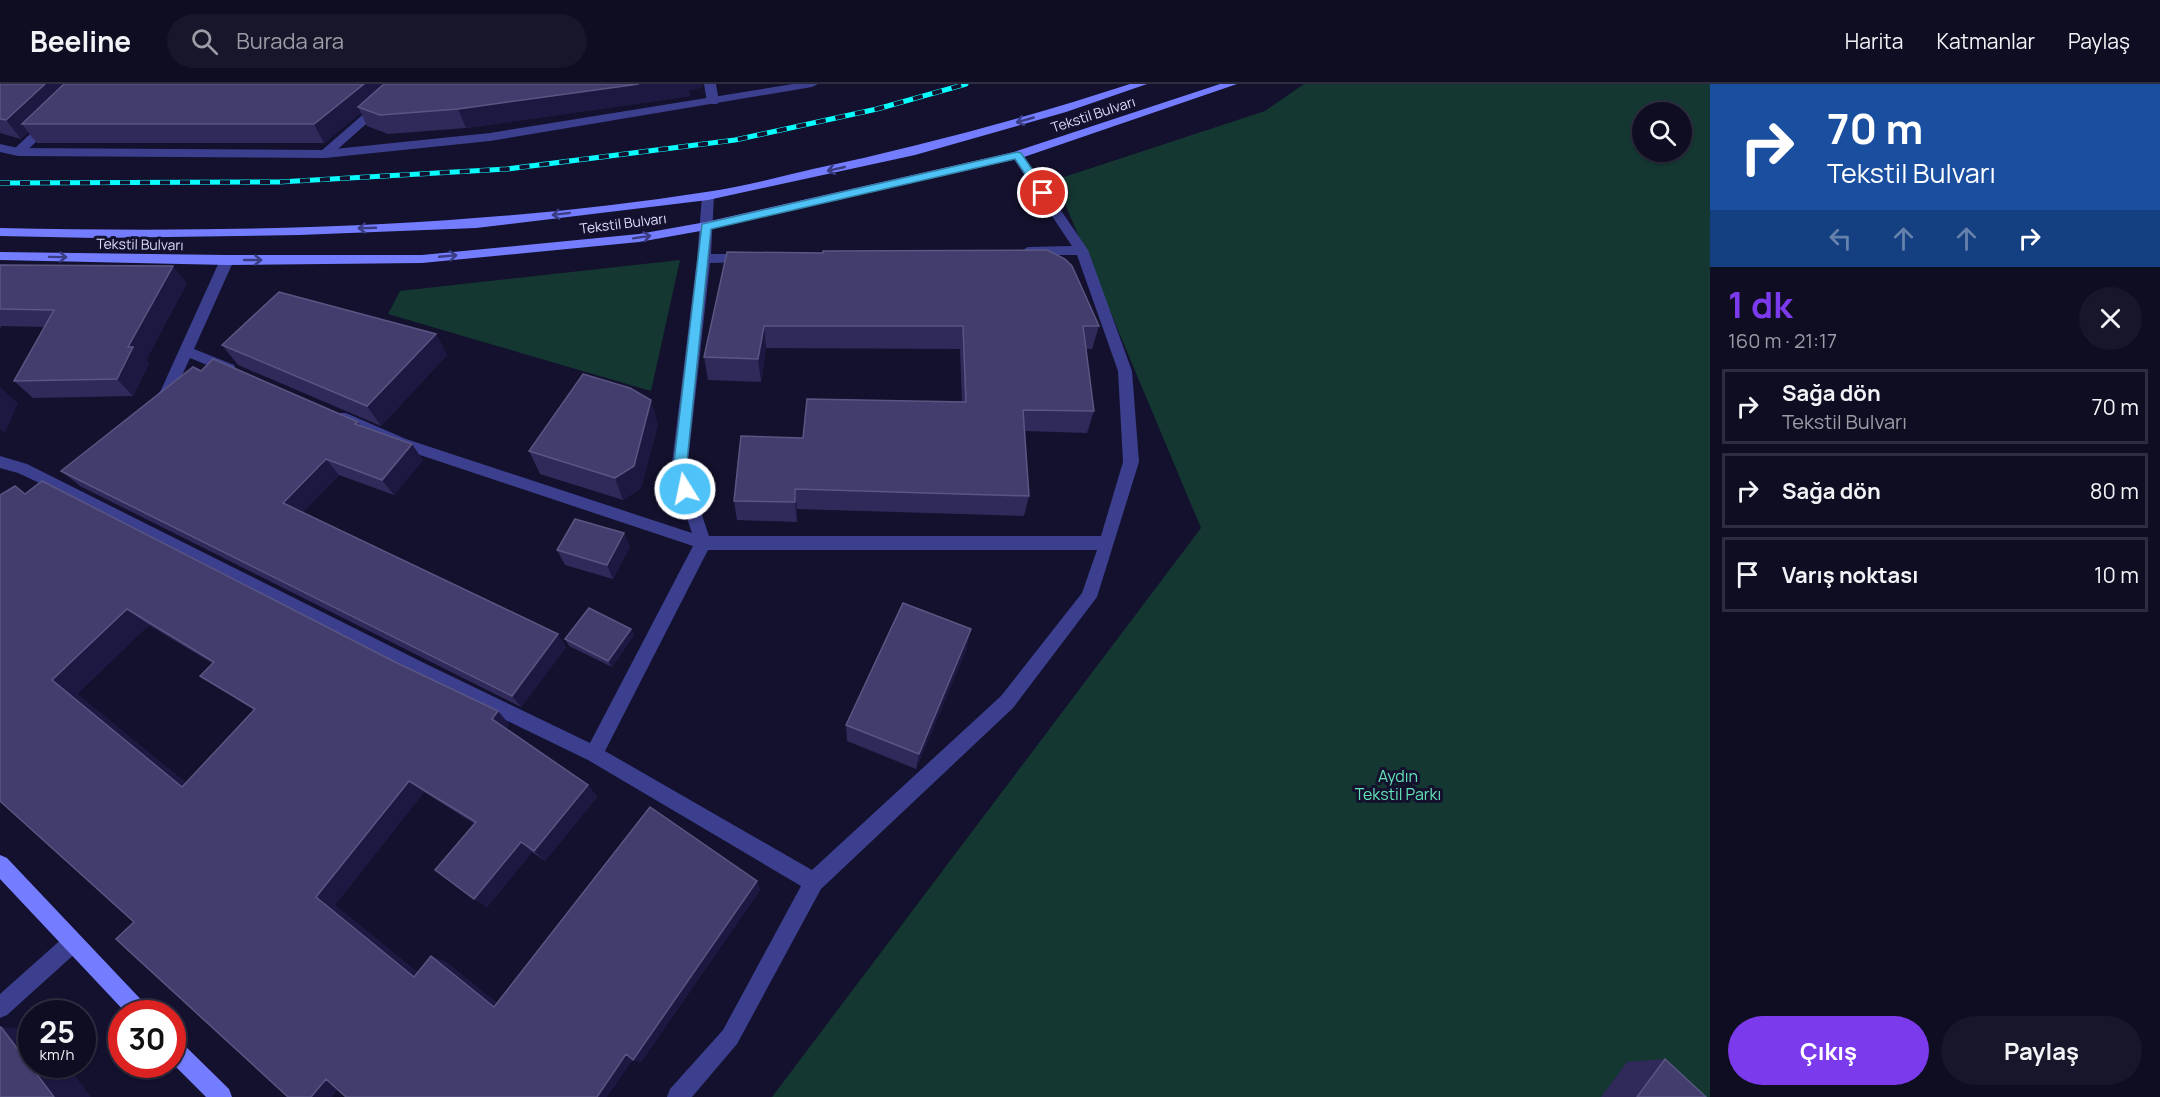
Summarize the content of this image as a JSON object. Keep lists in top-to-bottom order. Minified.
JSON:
{"streets":{"main road":["Tekstil Bulvarı"]},"parks":["Aydın Tekstil Parkı"],"page":{"header":"Beeline","search":"Burada ara","nav":["Harita","Katmanlar","Paylaş"],"turn":["70 m","Tekstil Bulvarı"],"heading":["1 dk","160 m · 21:17"],"list":[{"name":"Sağa dön","note":"Tekstil Bulvarı","value":"70 m"},{"name":"Sağa dön","value":"80 m"},{"name":"Varış noktası","value":"10 m"}],"speed":"25 km/h","limit":"30","buttons":["Çıkış","Paylaş"]}}
